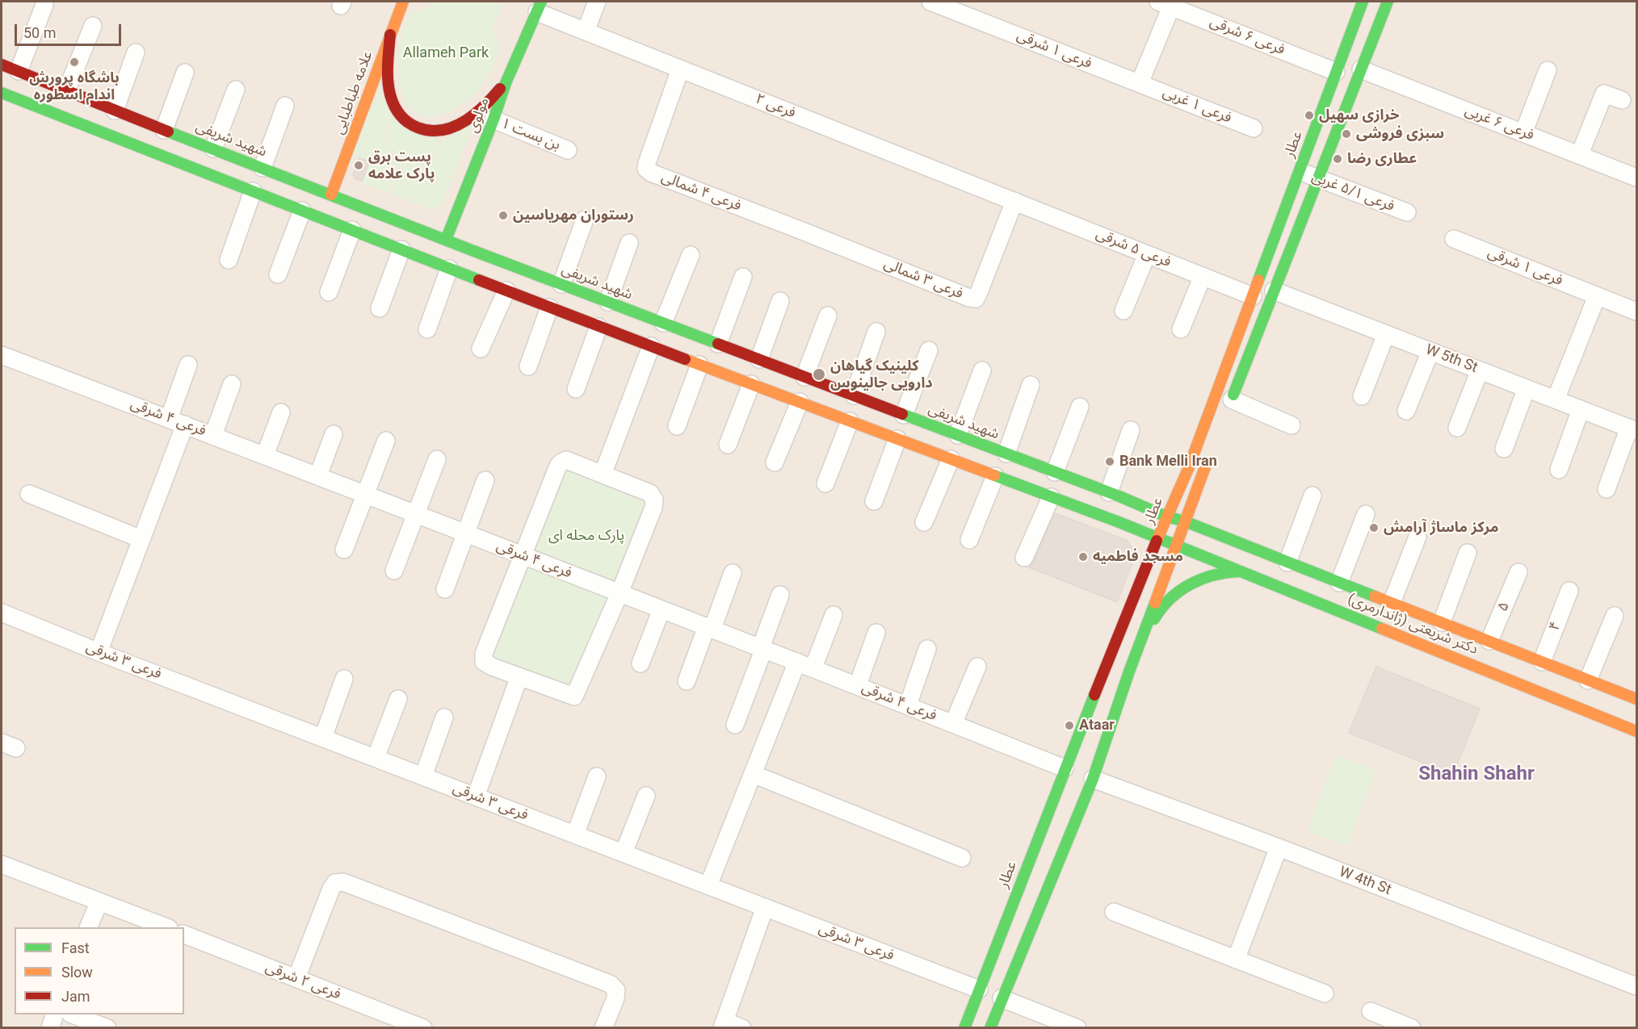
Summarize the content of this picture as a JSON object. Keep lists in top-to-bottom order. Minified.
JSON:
{"streets":{"main road":["علامه طباطبایی","مولوی","شهید شریفی","عطار","دکتر شریعتی (ژاندارمری)"],"street":["فرعی ۶ شرقی","فرعی ۱ شرقی","فرعی ۱ غربی","فرعی ۲","فرعی ۶ غربی","بن بست ۱","فرعی ۴ شمالی","فرعی ۵/۱ غربی","فرعی ۵ شرقی","فرعی ۳ شمالی","W 5th St","فرعی ۴ شرقی","۵","۴","فرعی ۳ شرقی","W 4th St","فرعی ۲ شرقی"]},"crossings":[["فرعی ۶ شرقی","عطار"],["فرعی ۱ شرقی","فرعی ۱ غربی"],["علامه طباطبایی","شهید شریفی"],["فرعی ۲","مولوی"],["فرعی ۲","فرعی ۴ شمالی"],["فرعی ۲","فرعی ۵ شرقی"],["فرعی ۲","فرعی ۳ شمالی"],["مولوی","بن بست ۱"],["مولوی","شهید شریفی"],["شهید شریفی","عطار"],["شهید شریفی","دکتر شریعتی (ژاندارمری)"],["عطار","فرعی ۵/۱ غربی"],["عطار","فرعی ۵ شرقی"],["عطار","فرعی ۴ شرقی"],["عطار","دکتر شریعتی (ژاندارمری)"],["عطار","فرعی ۳ شرقی"],["عطار","W 4th St"],["فرعی ۴ شمالی","فرعی ۳ شمالی"],["فرعی ۵ شرقی","فرعی ۳ شمالی"],["۵","دکتر شریعتی (ژاندارمری)"],["دکتر شریعتی (ژاندارمری)","۴"]],"districts":["Shahin Shahr"],"parks":["Allameh Park","پارک محله ای"],"places":["باشگاه پرورش اندام اسطوره","خرازی سهیل","سبزی فروشی","عطاری رضا","پست برق پارک علامه","رستوران مهریاسین","کلینیک گیاهان دارویی جالینوس","Bank Melli Iran","مرکز ماساژ آرامش","مسجد فاطمیه","Ataar"],"legend":["Fast","Slow","Jam"],"scale_bar":"50 m"}
